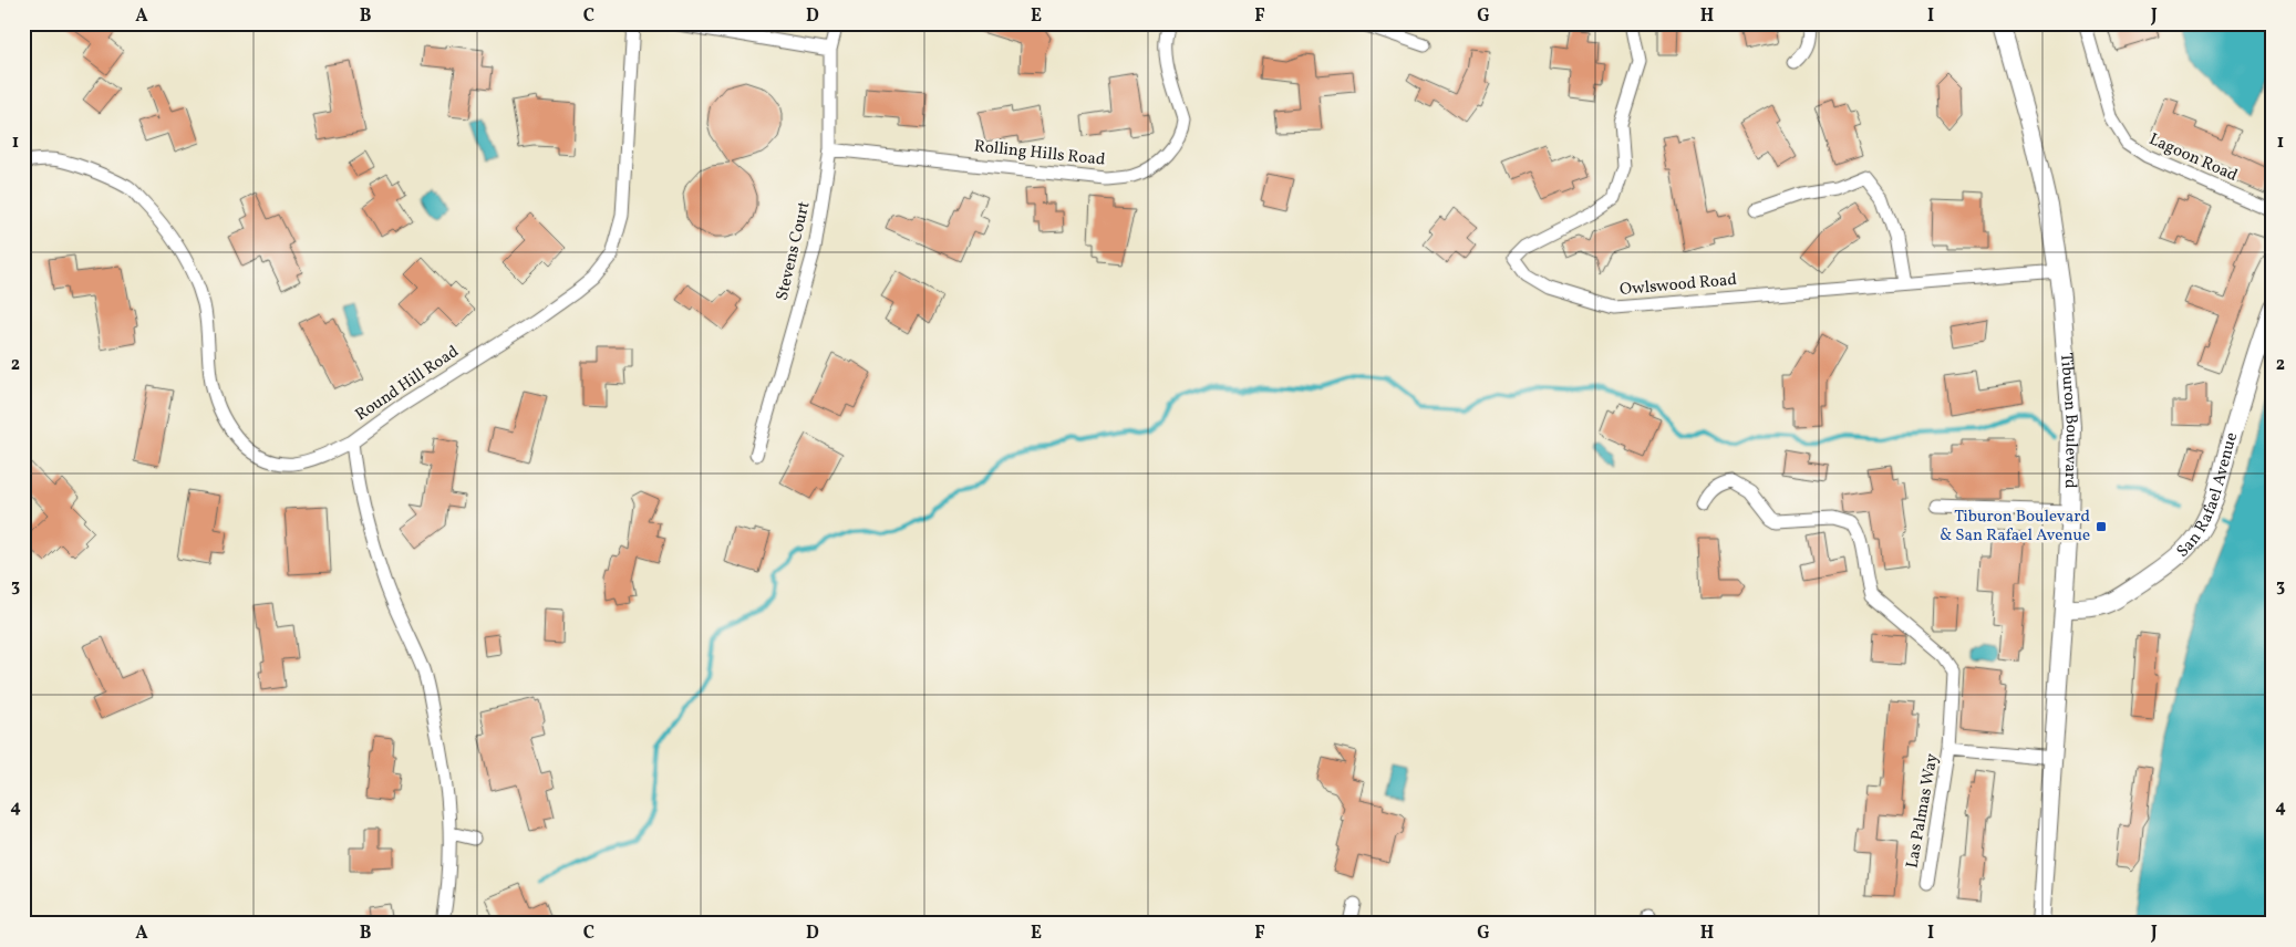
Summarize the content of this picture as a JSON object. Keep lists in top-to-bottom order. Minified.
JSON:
{"streets":{"main road":["Tiburon Boulevard","San Rafael Avenue"],"street":["Rolling Hills Road","Lagoon Road","Stevens Court","Owlswood Road","Round Hill Road","Las Palmas Way"]},"crossings":[["Rolling Hills Road","Stevens Court"],["Owlswood Road","Tiburon Boulevard"],["Tiburon Boulevard","San Rafael Avenue"],["Tiburon Boulevard","Las Palmas Way"]],"places":{"transit":["Tiburon Boulevard & San Rafael Avenue"]},"grid":{"columns":["A","B","C","D","E","F","G","H","I","J"],"rows":["1","2","3","4"]}}
